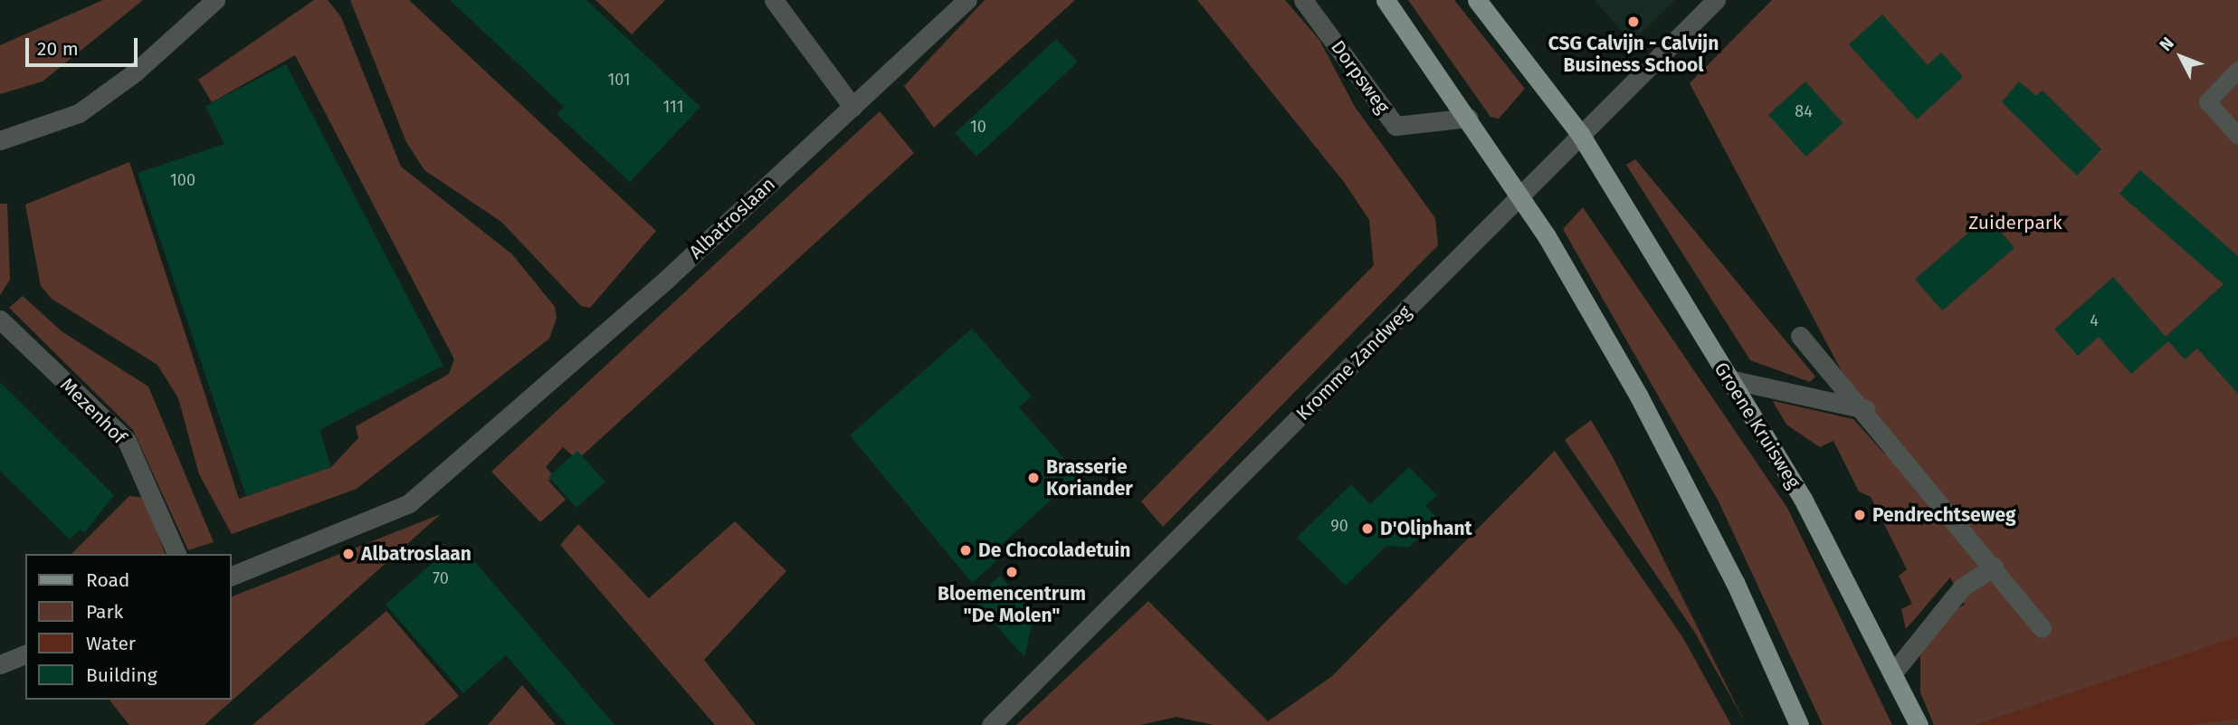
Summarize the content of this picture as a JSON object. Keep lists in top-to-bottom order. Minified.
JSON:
{"streets":{"main road":["Groene Kruisweg"],"street":["Dorpsweg","Albatroslaan","Kromme Zandweg","Mezenhof"]},"crossings":[["Kromme Zandweg","Groene Kruisweg"]],"parks":["Zuiderpark"],"places":["CSG Calvijn - Calvijn Business School","Brasserie Koriander","Pendrechtseweg","D'Oliphant","De Chocoladetuin","Albatroslaan","Bloemencentrum \"De Molen\""],"house_numbers":["101","111","84","10","100","4","90","70"],"legend":["Road","Park","Water","Building"],"scale_bar":"20 m","north":"top left"}
